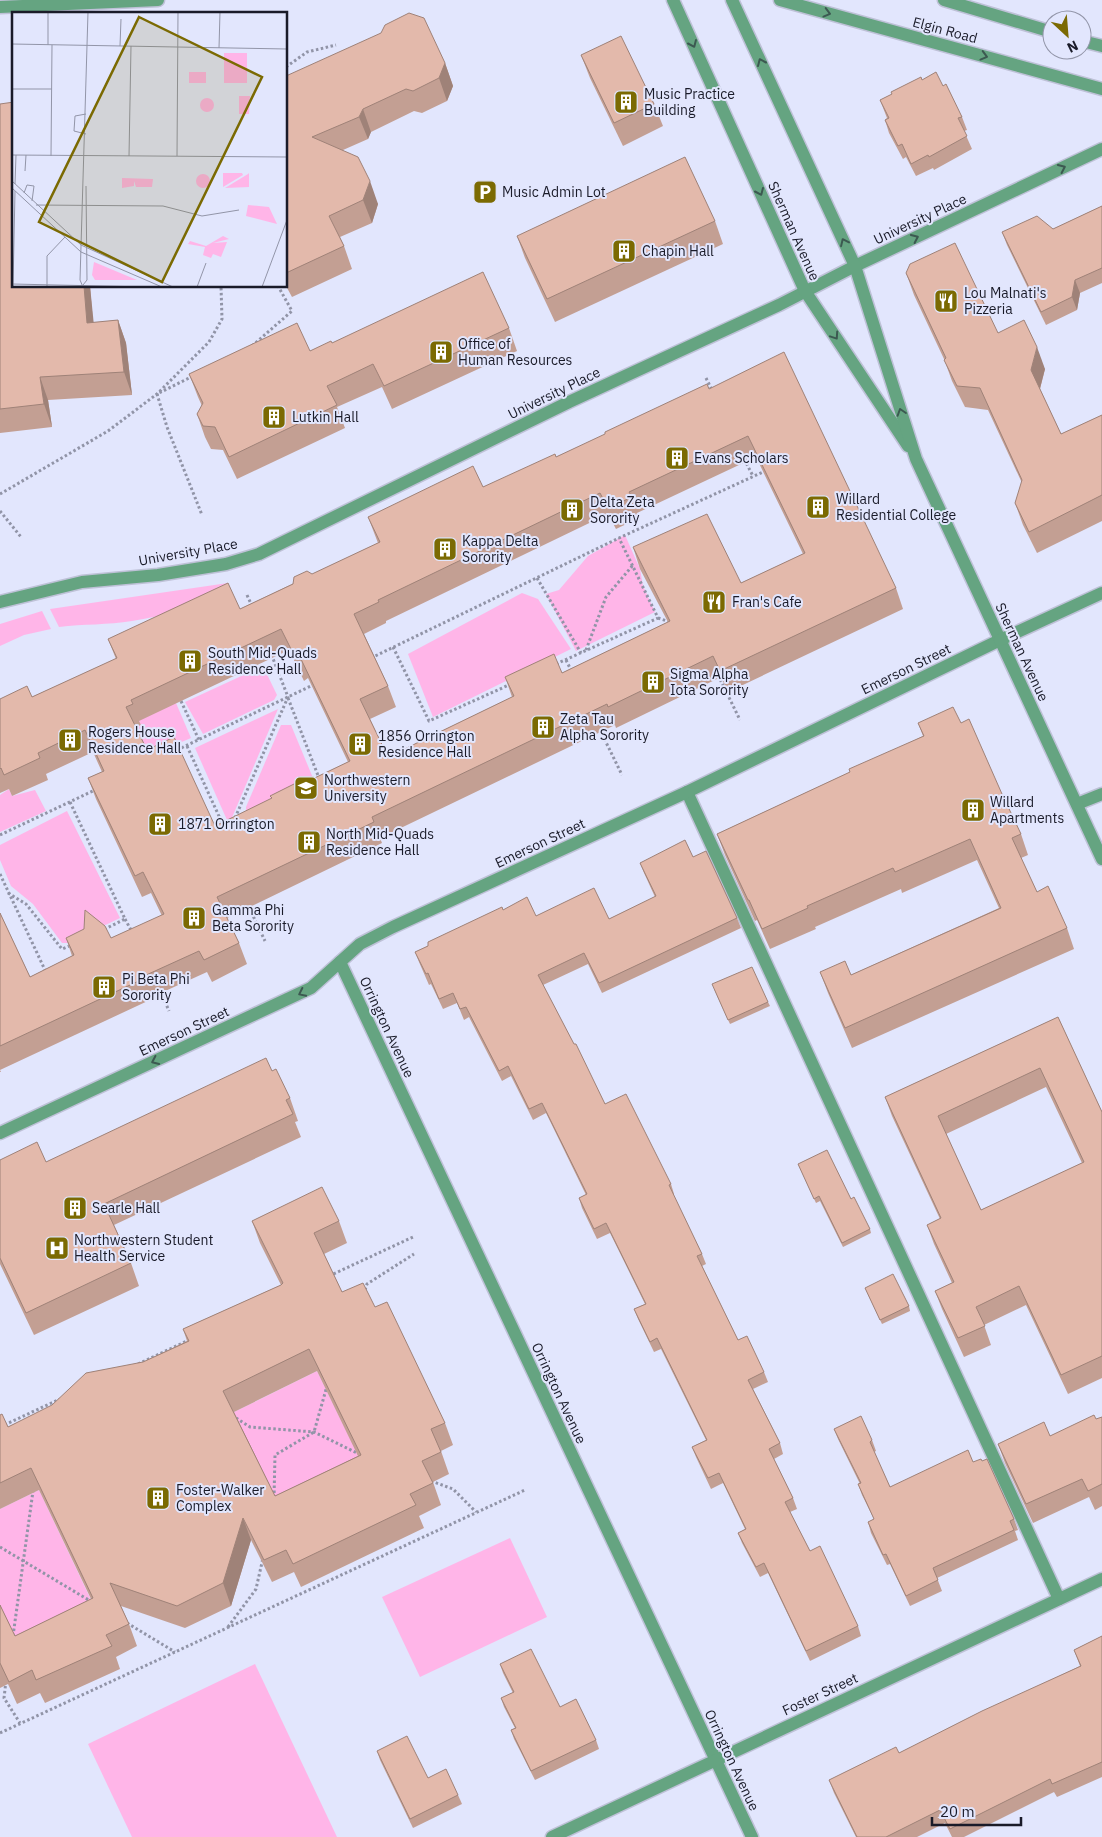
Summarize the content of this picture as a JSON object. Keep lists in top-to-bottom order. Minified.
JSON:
{"streets":{"street":["Elgin Road","University Place","Sherman Avenue","Emerson Street","Orrington Avenue","Foster Street"]},"crossings":[["University Place","Sherman Avenue"],["Sherman Avenue","Emerson Street"],["Emerson Street","Orrington Avenue"],["Orrington Avenue","Foster Street"]],"places":{"building":["Music Practice Building","Chapin Hall","Office of Human Resources","Lutkin Hall","Evans Scholars","Willard Residential College","Delta Zeta Sorority","Kappa Delta Sorority","South Mid-Quads Residence Hall","Sigma Alpha Iota Sorority","Zeta Tau Alpha Sorority","Rogers House Residence Hall","1856 Orrington Residence Hall","Willard Apartments","1871 Orrington","North Mid-Quads Residence Hall","Gamma Phi Beta Sorority","Pi Beta Phi Sorority","Searle Hall","Foster-Walker Complex"],"parking":["Music Admin Lot"],"restaurant":["Lou Malnati's Pizzeria","Fran's Cafe"],"school or university":["Northwestern University"],"hospital":["Northwestern Student Health Service"]},"scale_bar":"20 m","north":"bottom right"}
